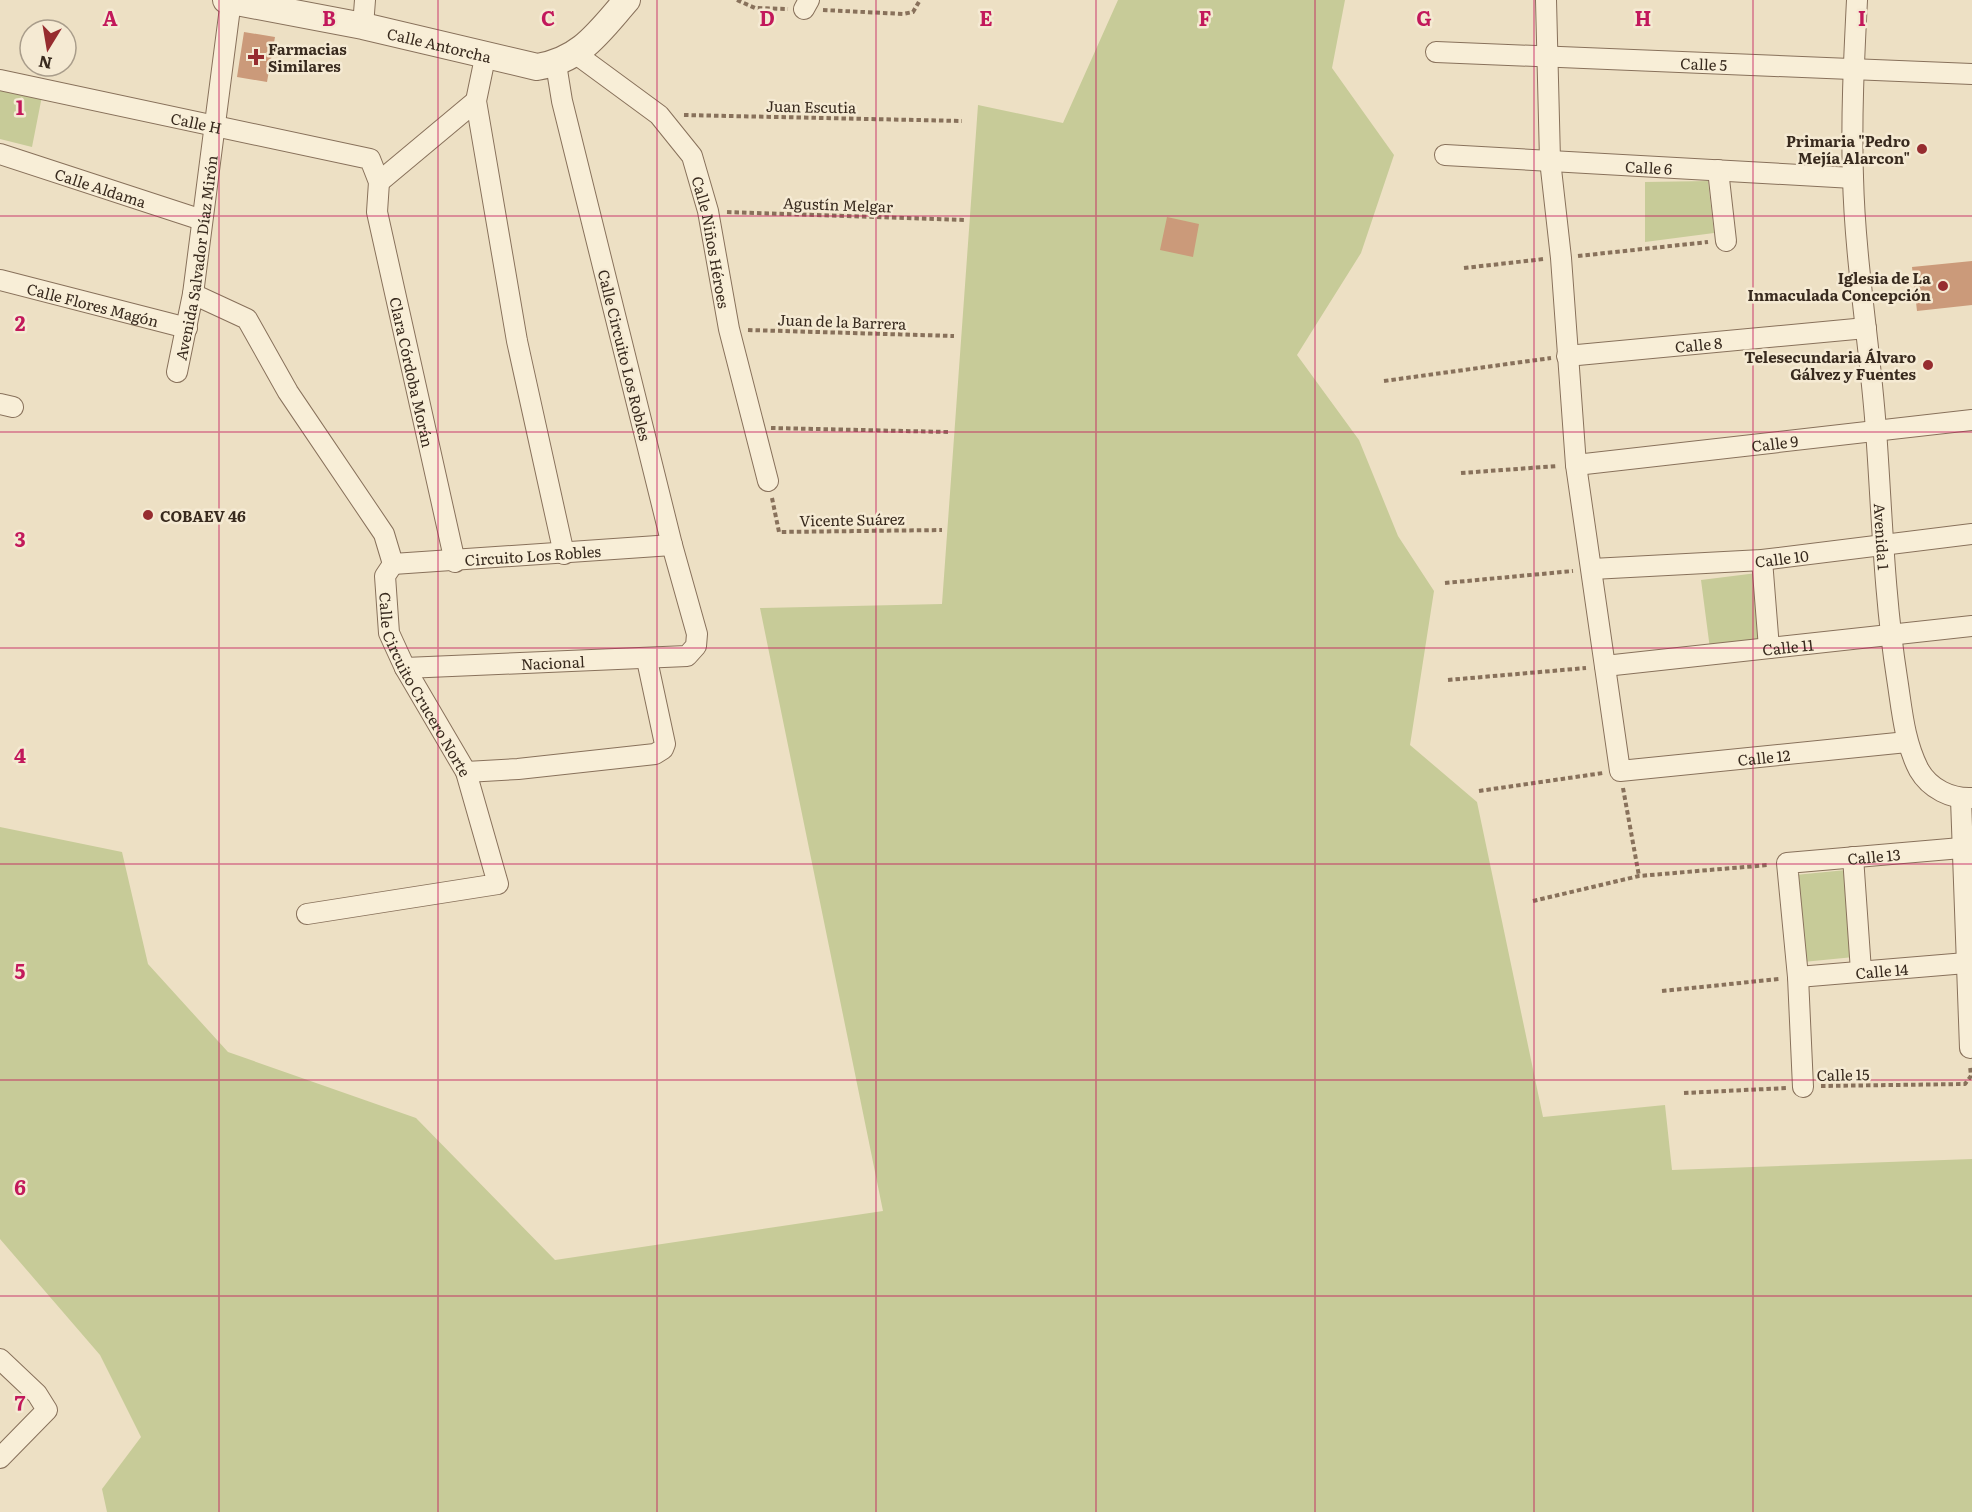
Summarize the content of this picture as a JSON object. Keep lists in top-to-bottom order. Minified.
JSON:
{"streets":{"street":["Calle Antorcha","Calle 5","Calle H","Calle 6","Calle Aldama","Calle Niños Héroes","Avenida Salvador Díaz Mirón","Calle Flores Magón","Calle 8","Calle Circuito Los Robles","Clara Córdoba Morán","Calle 9","Avenida 1","Circuito Los Robles","Calle 10","Calle 11","Nacional","Calle Circuito Crucero Norte","Calle 12","Calle 13","Calle 14"],"path":["Juan Escutia","Agustín Melgar","Juan de la Barrera","Vicente Suárez","Calle 15"]},"crossings":[["Calle Antorcha","Calle Niños Héroes"],["Calle Antorcha","Avenida Salvador Díaz Mirón"],["Calle Antorcha","Calle Circuito Los Robles"],["Calle 5","Avenida 1"],["Juan Escutia","Calle Niños Héroes"],["Calle H","Avenida Salvador Díaz Mirón"],["Calle H","Clara Córdoba Morán"],["Calle 6","Avenida 1"],["Calle Aldama","Avenida Salvador Díaz Mirón"],["Agustín Melgar","Calle Niños Héroes"],["Calle Niños Héroes","Juan de la Barrera"],["Calle Niños Héroes","Calle Circuito Los Robles"],["Calle Niños Héroes","Vicente Suárez"],["Avenida Salvador Díaz Mirón","Calle Flores Magón"],["Avenida Salvador Díaz Mirón","Calle Circuito Crucero Norte"],["Calle 8","Avenida 1"],["Calle Circuito Los Robles","Circuito Los Robles"],["Calle Circuito Los Robles","Nacional"],["Clara Córdoba Morán","Circuito Los Robles"],["Calle 9","Avenida 1"],["Avenida 1","Calle 10"],["Avenida 1","Calle 11"],["Avenida 1","Calle 12"],["Avenida 1","Calle 13"],["Avenida 1","Calle 14"],["Avenida 1","Calle 15"],["Circuito Los Robles","Calle Circuito Crucero Norte"],["Nacional","Calle Circuito Crucero Norte"]],"places":{"health":["Farmacias Similares"],"other":["Primaria \"Pedro Mejía Alarcon\"","Iglesia de La Inmaculada Concepción","Telesecundaria Álvaro Gálvez y Fuentes","COBAEV 46"]},"north":"bottom","grid":{"columns":["A","B","C","D","E","F","G","H","I"],"rows":["1","2","3","4","5","6","7"]}}
